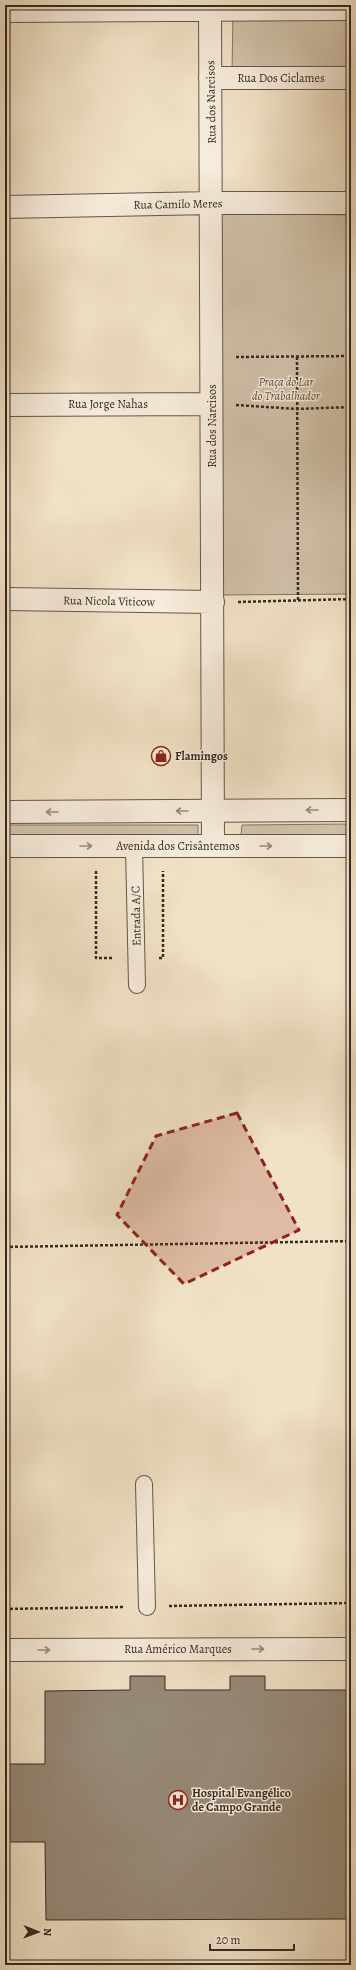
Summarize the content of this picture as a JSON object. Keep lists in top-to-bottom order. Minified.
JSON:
{"streets":{"street":["Rua Dos Ciclames","Rua dos Narcisos","Rua Camilo Meres","Rua Jorge Nahas","Rua Nicola Viticow","Avenida dos Crisântemos","Rua Américo Marques"],"lane":["Entrada A/C"]},"crossings":[["Rua Dos Ciclames","Rua dos Narcisos"],["Rua dos Narcisos","Rua Camilo Meres"],["Rua dos Narcisos","Rua Jorge Nahas"],["Rua dos Narcisos","Rua Nicola Viticow"],["Rua dos Narcisos","Avenida dos Crisântemos"],["Avenida dos Crisântemos","Entrada A/C"]],"one_way":["Rua Américo Marques"],"parks":["Praça do Lar do Trabalhador"],"places":{"shop":["Flamingos"],"hospital":["Hospital Evangélico de Campo Grande"]},"scale_bar":"20 m","north":"right"}
